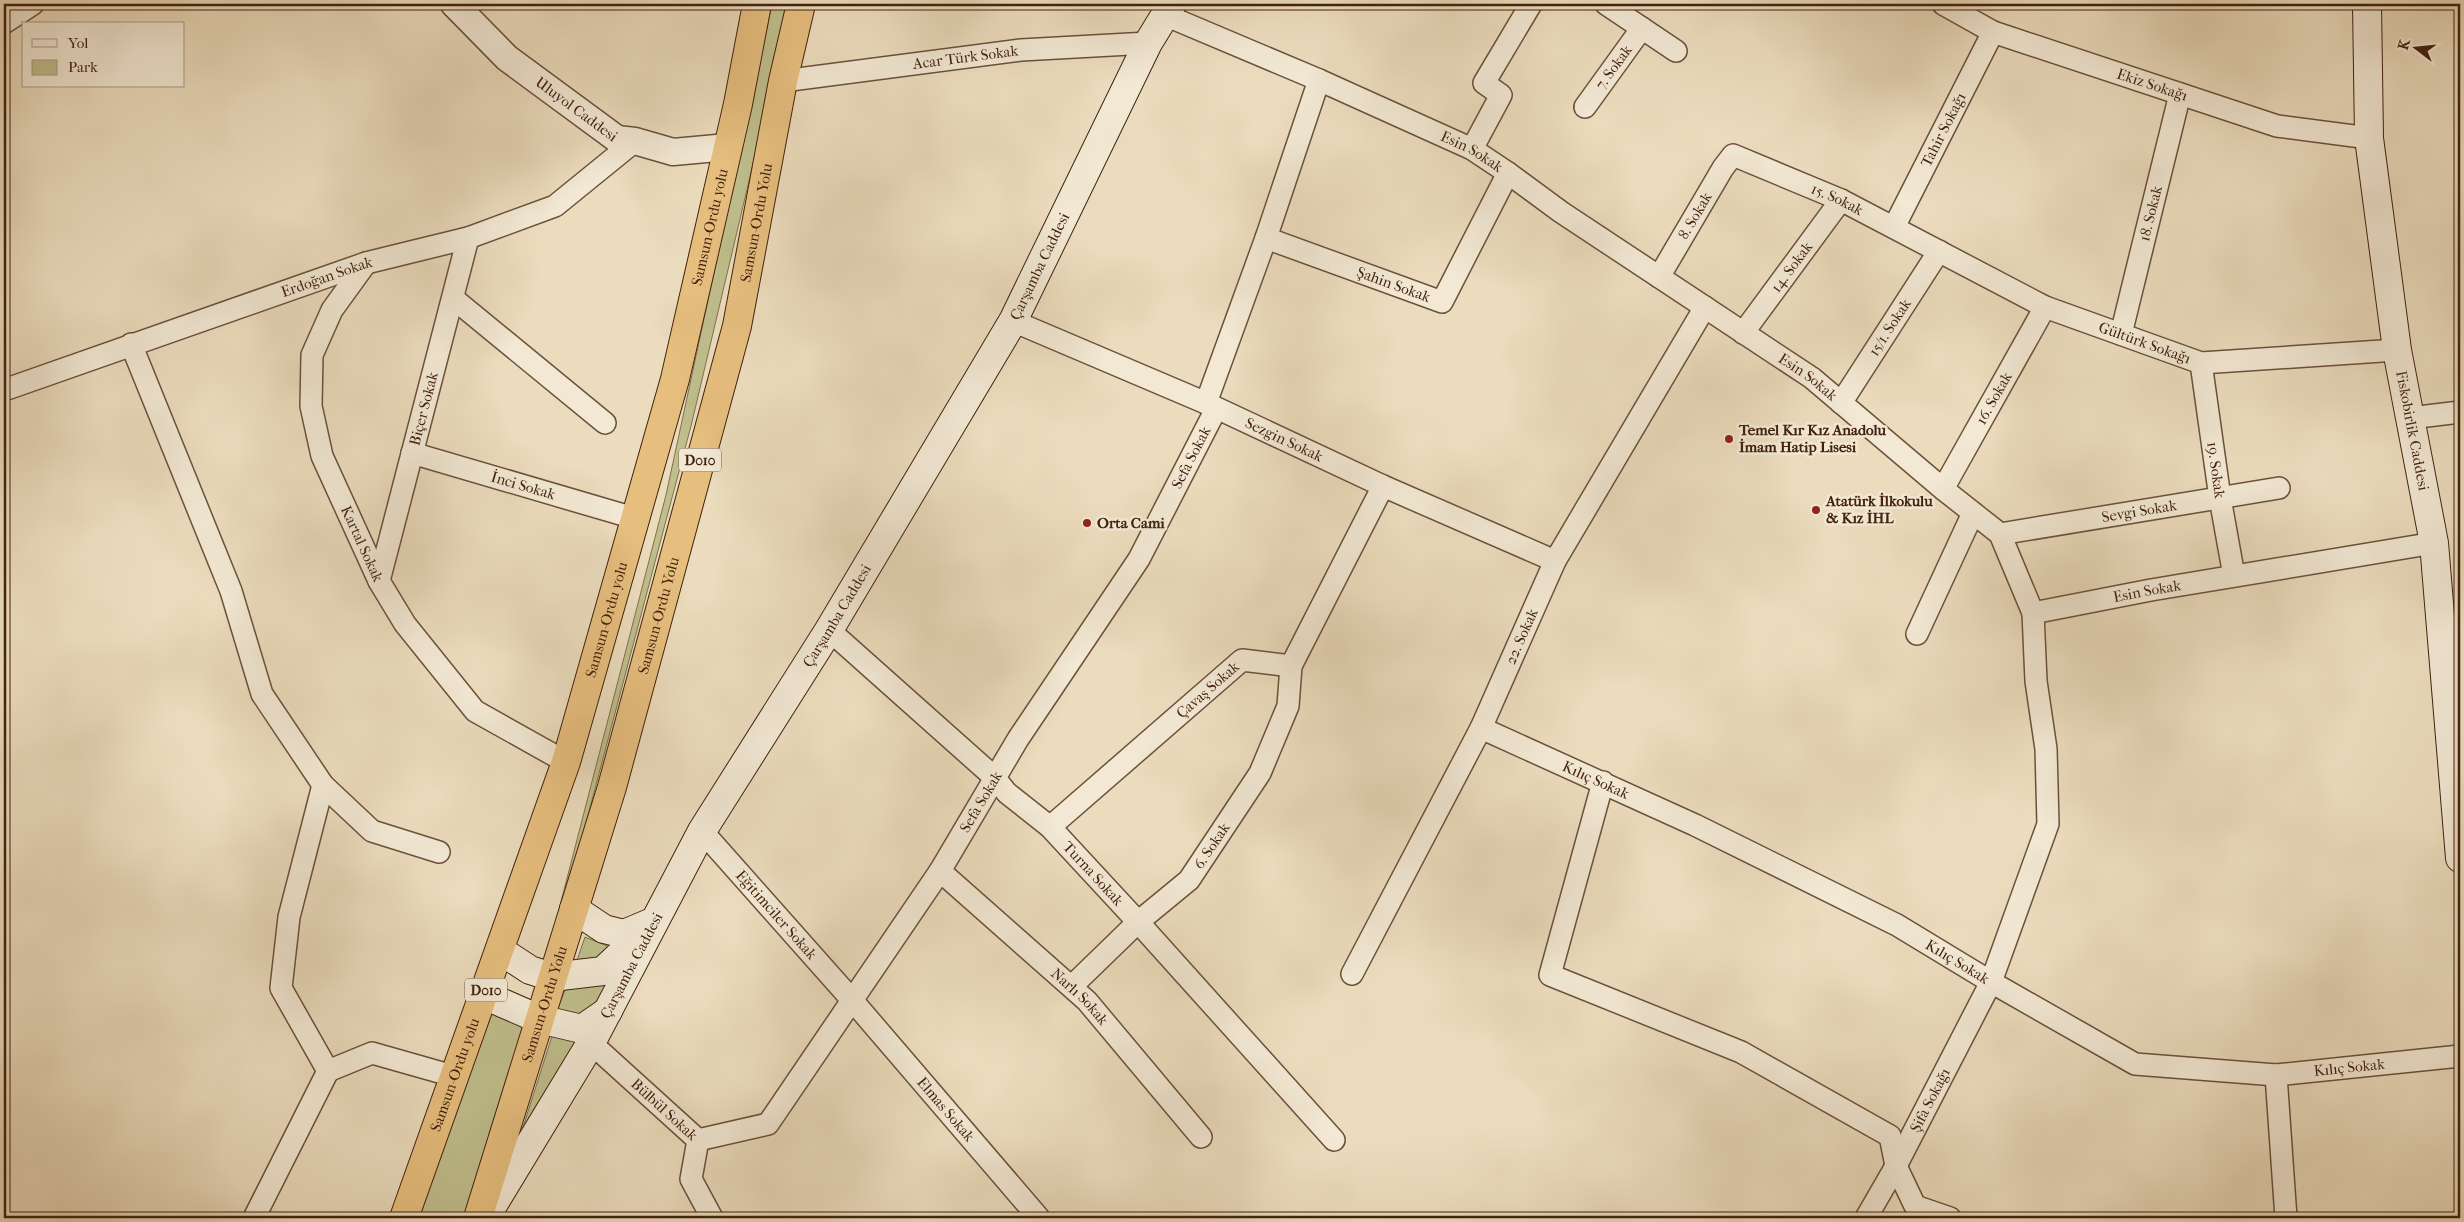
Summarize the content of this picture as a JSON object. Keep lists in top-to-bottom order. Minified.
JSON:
{"streets":{"highway":["Samsun-Ordu Yolu","Samsun-Ordu yolu","D010"],"main road":["Çarşamba Caddesi","Fiskobirlik Caddesi"],"street":["Acar Türk Sokak","7. Sokak","Ekiz Sokağı","Uluyol Caddesi","Tahir Sokağı","Esin Sokak","15. Sokak","18. Sokak","8. Sokak","14. Sokak","Erdoğan Sokak","Şahin Sokak","15/1. Sokak","Gültürk Sokağı","16. Sokak","Biçer Sokak","Sezgin Sokak","Sefa Sokak","19. Sokak","İnci Sokak","Sevgi Sokak","Kartal Sokak","22. Sokak","Çavaş Sokak","Kılıç Sokak","6. Sokak","Turna Sokak","Eğitimciler Sokak","Narlı Sokak","Şifa Sokağı","Elmas Sokak","Bülbül Sokak"]},"crossings":[["Acar Türk Sokak","Samsun-Ordu Yolu"],["Acar Türk Sokak","Çarşamba Caddesi"],["Ekiz Sokağı","Tahir Sokağı"],["Ekiz Sokağı","18. Sokak"],["Ekiz Sokağı","Fiskobirlik Caddesi"],["Uluyol Caddesi","Samsun-Ordu yolu"],["Uluyol Caddesi","Erdoğan Sokak"],["Tahir Sokağı","15. Sokak"],["Esin Sokak","8. Sokak"],["Esin Sokak","Çarşamba Caddesi"],["Esin Sokak","14. Sokak"],["Esin Sokak","Şahin Sokak"],["Esin Sokak","15/1. Sokak"],["Esin Sokak","16. Sokak"],["Esin Sokak","Fiskobirlik Caddesi"],["Esin Sokak","Sefa Sokak"],["Esin Sokak","19. Sokak"],["Esin Sokak","Sevgi Sokak"],["Esin Sokak","22. Sokak"],["Esin Sokak","Şifa Sokağı"],["15. Sokak","8. Sokak"],["15. Sokak","14. Sokak"],["15. Sokak","15/1. Sokak"],["15. Sokak","Gültürk Sokağı"],["18. Sokak","Gültürk Sokağı"],["Samsun-Ordu yolu","İnci Sokak"],["Samsun-Ordu yolu","Kartal Sokak"],["Çarşamba Caddesi","Sezgin Sokak"],["Çarşamba Caddesi","Turna Sokak"],["Çarşamba Caddesi","Eğitimciler Sokak"],["Çarşamba Caddesi","Bülbül Sokak"],["Erdoğan Sokak","Biçer Sokak"],["Erdoğan Sokak","Kartal Sokak"],["Şahin Sokak","Sefa Sokak"],["15/1. Sokak","Gültürk Sokağı"],["Gültürk Sokağı","16. Sokak"],["Gültürk Sokağı","Fiskobirlik Caddesi"],["Gültürk Sokağı","19. Sokak"],["Biçer Sokak","İnci Sokak"],["Biçer Sokak","Kartal Sokak"],["Sezgin Sokak","Sefa Sokak"],["Sezgin Sokak","22. Sokak"],["Sefa Sokak","Turna Sokak"],["Sefa Sokak","Eğitimciler Sokak"],["Sefa Sokak","Narlı Sokak"],["Sefa Sokak","Elmas Sokak"],["Sefa Sokak","Bülbül Sokak"],["19. Sokak","Sevgi Sokak"],["22. Sokak","Kılıç Sokak"],["Çavaş Sokak","6. Sokak"],["Çavaş Sokak","Turna Sokak"],["Kılıç Sokak","Şifa Sokağı"],["6. Sokak","Turna Sokak"],["6. Sokak","Narlı Sokak"],["Eğitimciler Sokak","Elmas Sokak"]],"places":["Temel Kır Kız Anadolu İmam Hatip Lisesi","Atatürk İlkokulu & Kız İHL","Orta Cami"],"legend":["Yol","Park"],"north":"left"}
